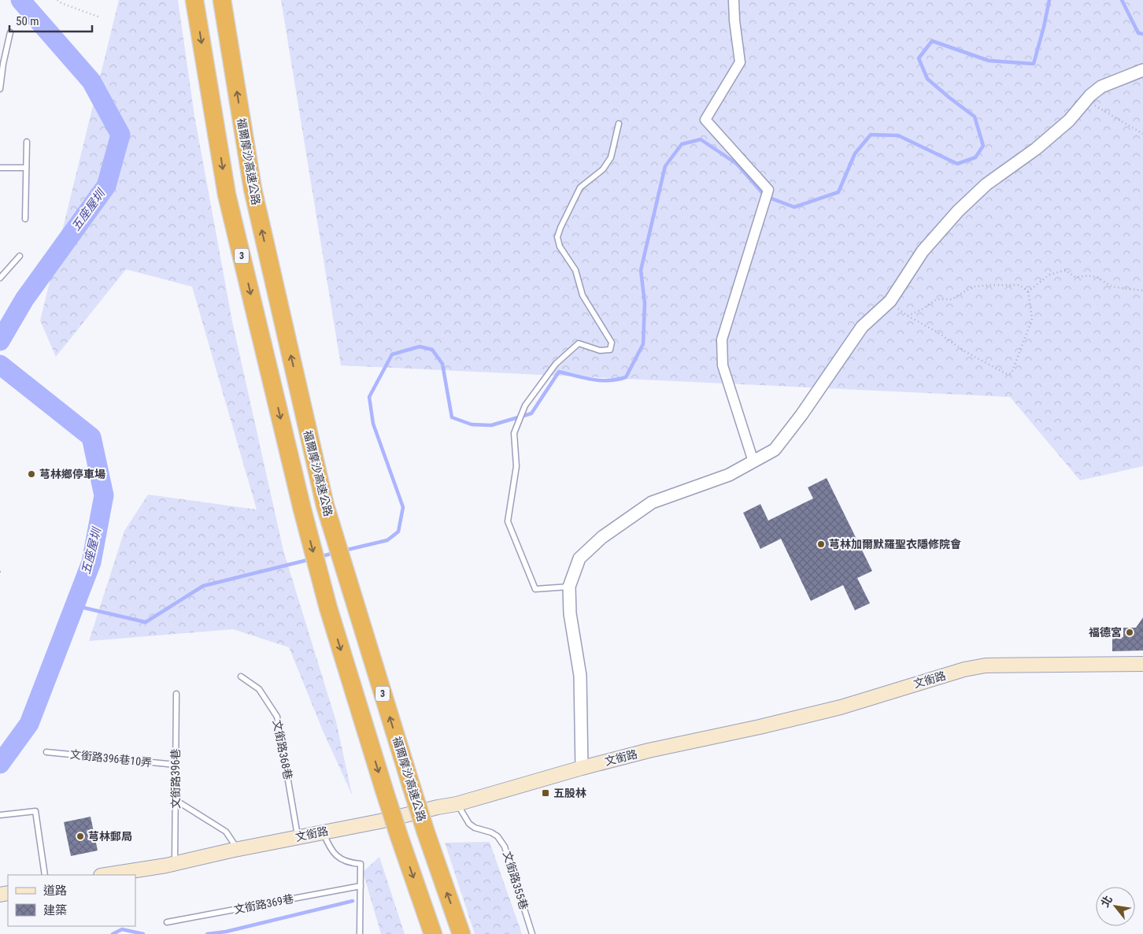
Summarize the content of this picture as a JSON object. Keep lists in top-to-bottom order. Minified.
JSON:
{"streets":{"highway":["福爾摩沙高速公路","3"],"main road":["文銜路"],"lane":["文銜路368巷","文銜路396巷10弄","文銜路396巷","文銜路355巷","文銜路369巷"]},"crossings":[["文銜路","文銜路368巷"],["文銜路","文銜路396巷"],["文銜路","文銜路355巷"],["文銜路396巷10弄","文銜路396巷"]],"water":["五座屋圳"],"places":{"other":["芎林鄉停車場","芎林加爾默羅聖衣隱修院會","福德宮","芎林郵局"],"transit":["五股林"]},"legend":["道路","建築"],"scale_bar":"50 m","north":"top left"}
